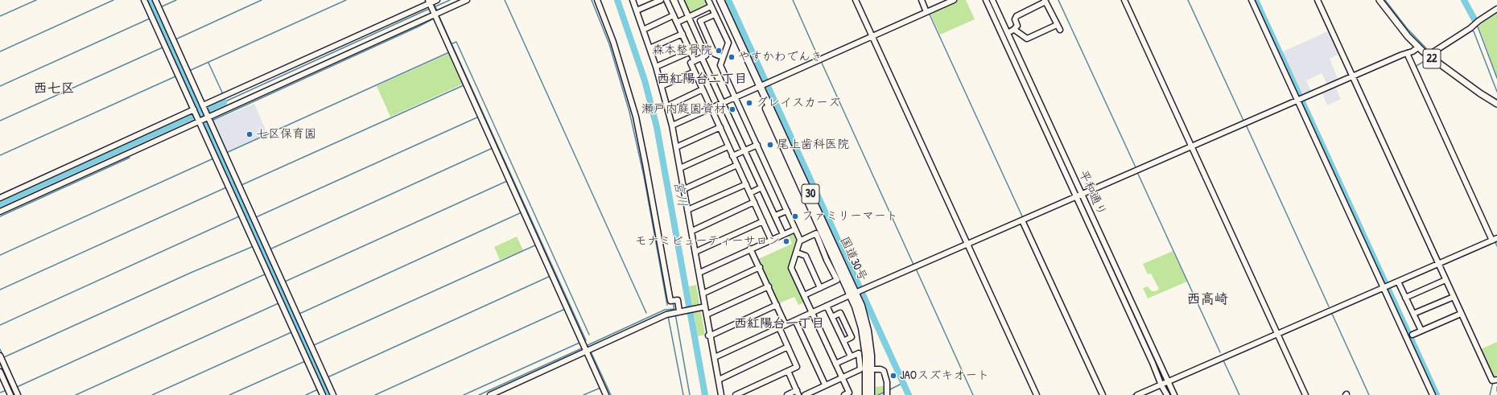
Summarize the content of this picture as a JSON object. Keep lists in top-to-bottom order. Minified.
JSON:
{"streets":{"highway":["30","国道30号"],"main road":["22"],"street":["平和通り"]},"districts":["西紅陽台二丁目","西七区","西高崎","西紅陽台一丁目"],"water":["宮川"],"places":["森本整骨院","やすかわでんき","グレイスカーズ","瀬戸内庭園資材","七区保育園","尾上歯科医院","ファミリーマート","モナミビューティーサロン","JAOスズキオート"]}
